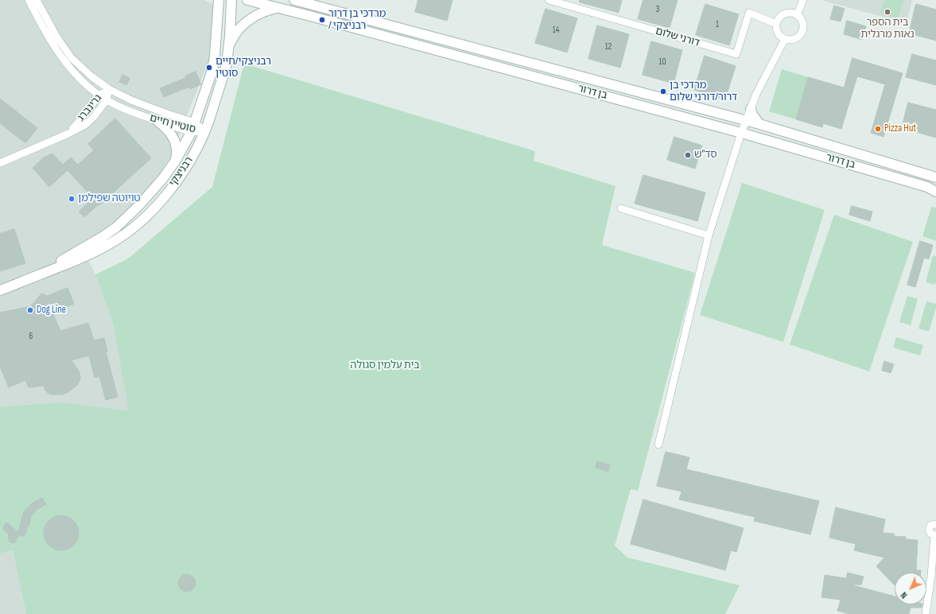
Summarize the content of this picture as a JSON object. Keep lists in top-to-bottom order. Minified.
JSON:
{"streets":{"street":["דורני שלום","בן דרור","גרינברג","סוטיין חיים","רבניצקי"]},"crossings":[["גרינברג","סוטיין חיים"],["סוטיין חיים","רבניצקי"]],"parks":["בית עלמין סגולה"],"places":["בית הספר נאות מרגלית","מרדכי בן דרור / רבניצקי","רבניצקי/חיים סוטין","מרדכי בן דרור/דורני שלום","Pizza Hut","סד\"ש","טויוטה שפילמן","Dog Line"],"house_numbers":["3","1","14","12","10","6"],"north":"bottom left"}
